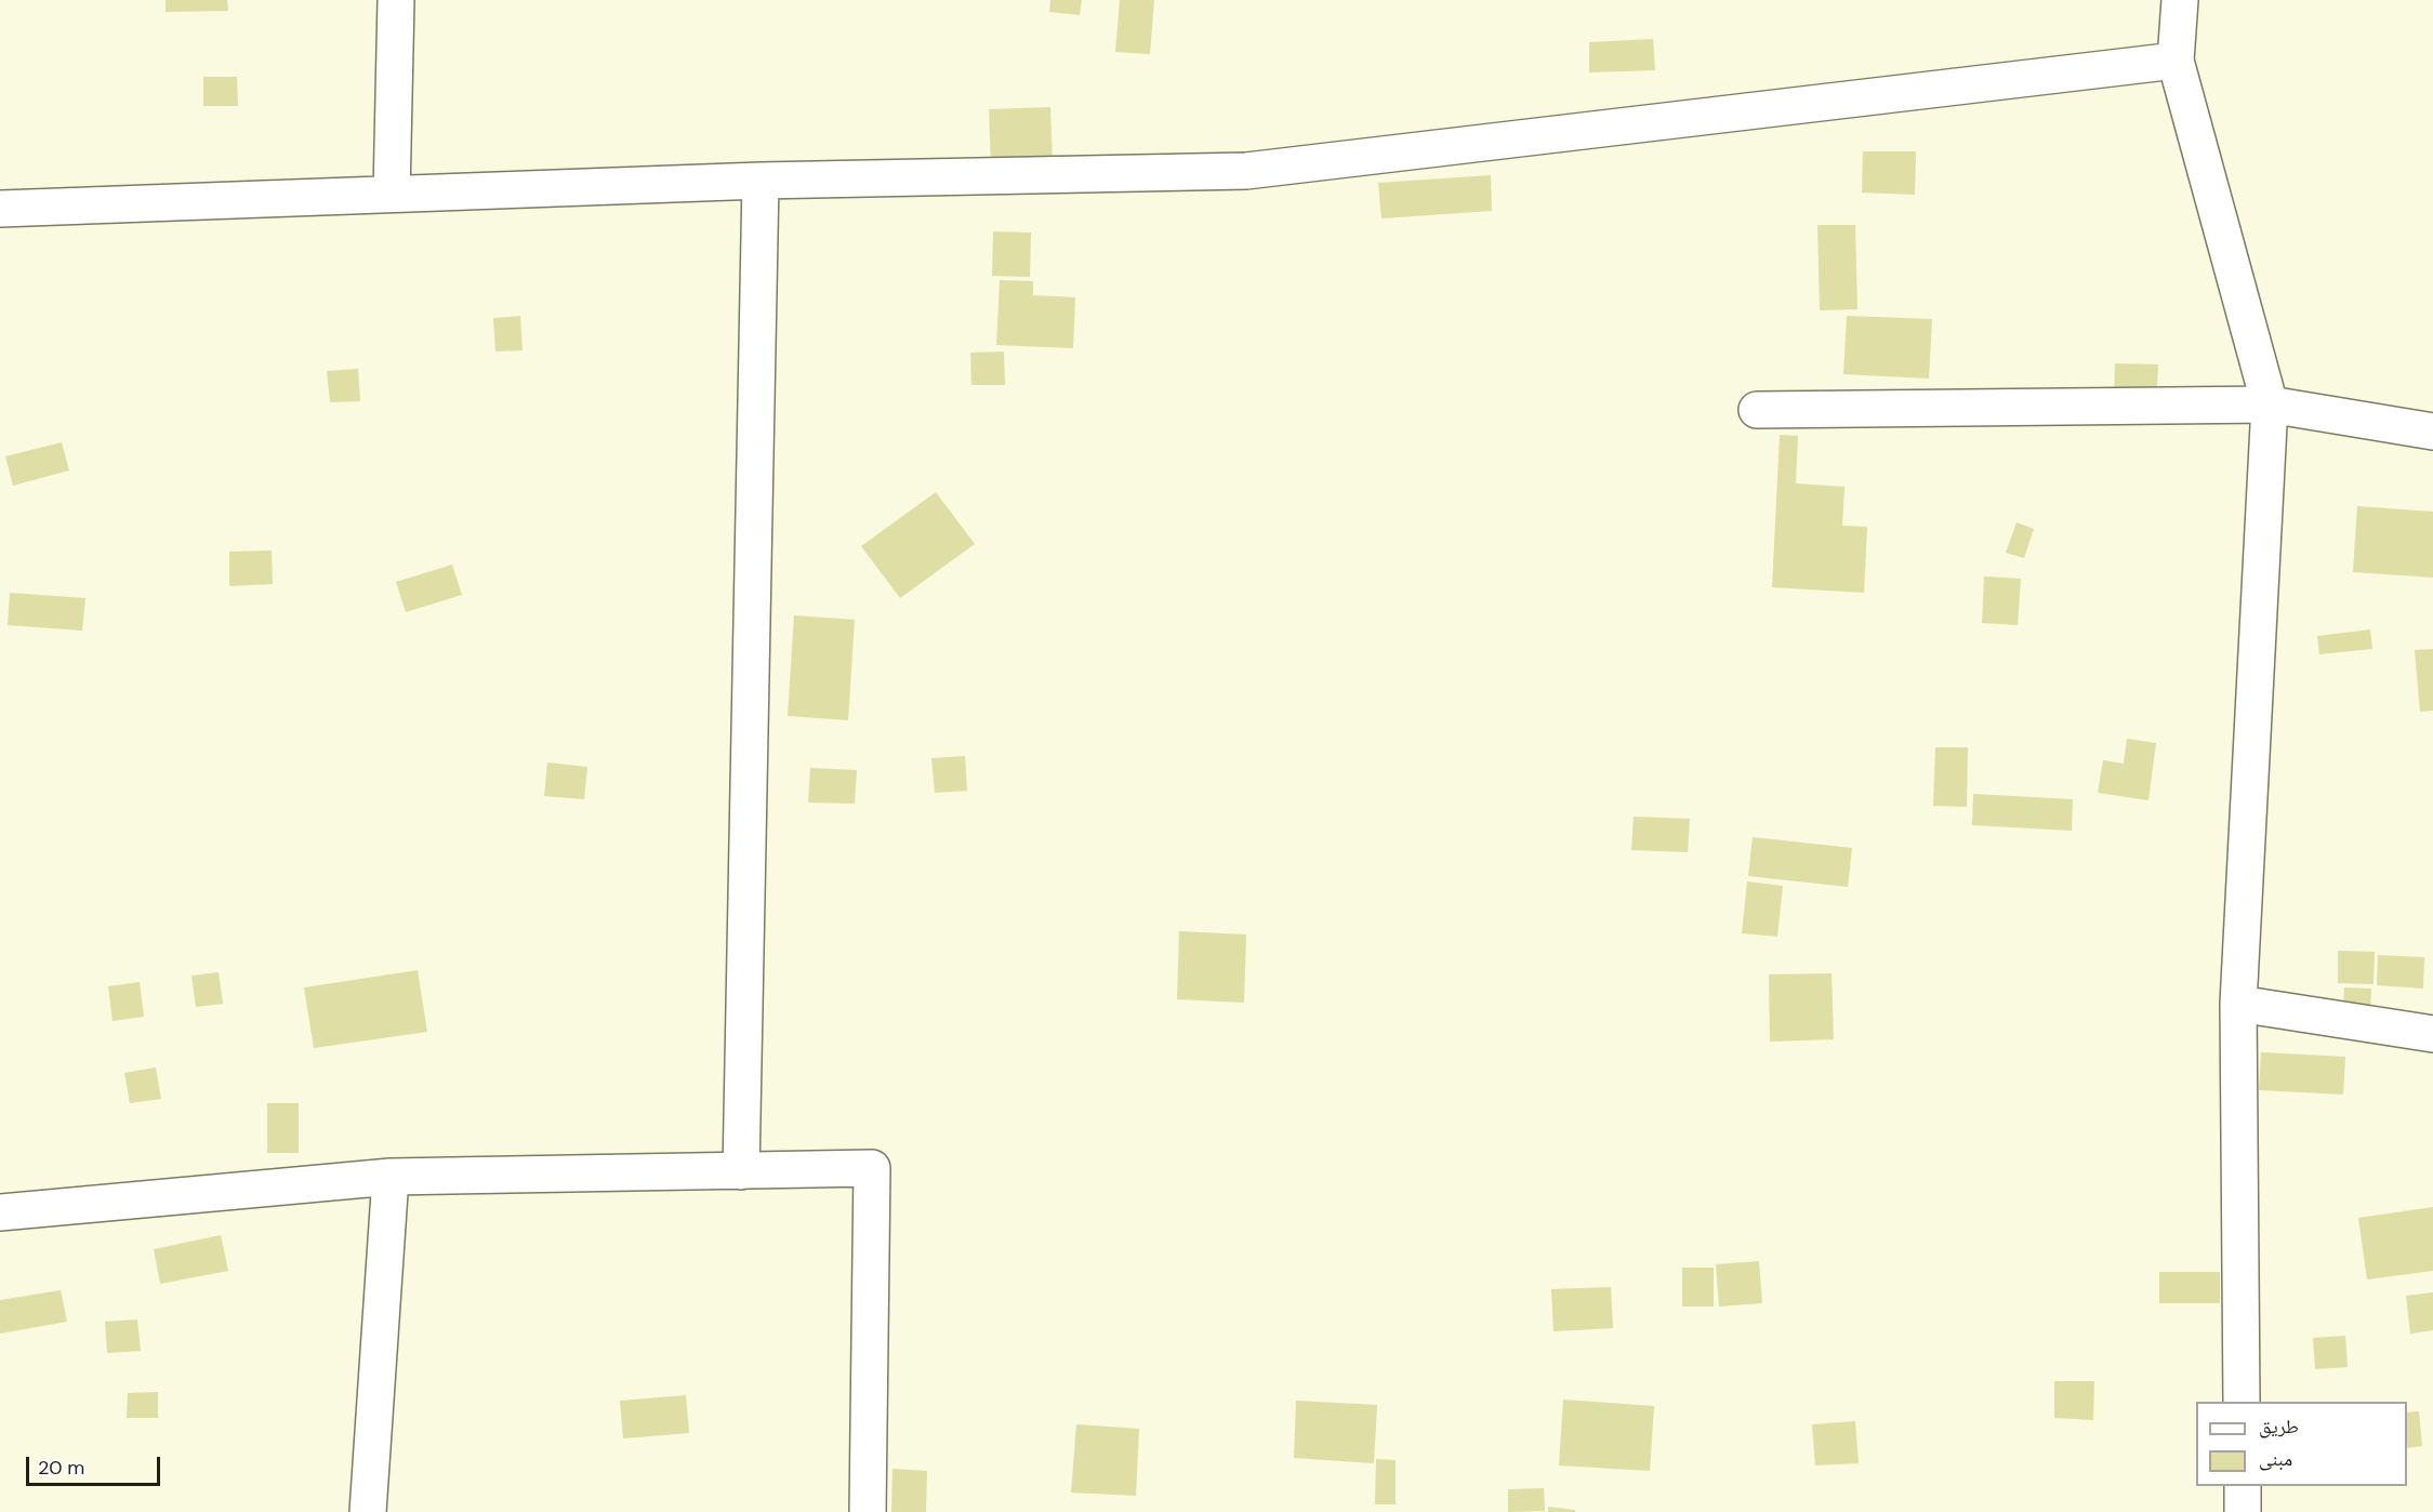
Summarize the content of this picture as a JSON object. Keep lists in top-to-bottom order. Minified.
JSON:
{"legend":["طريق","مبنى"],"scale_bar":"20 m"}
